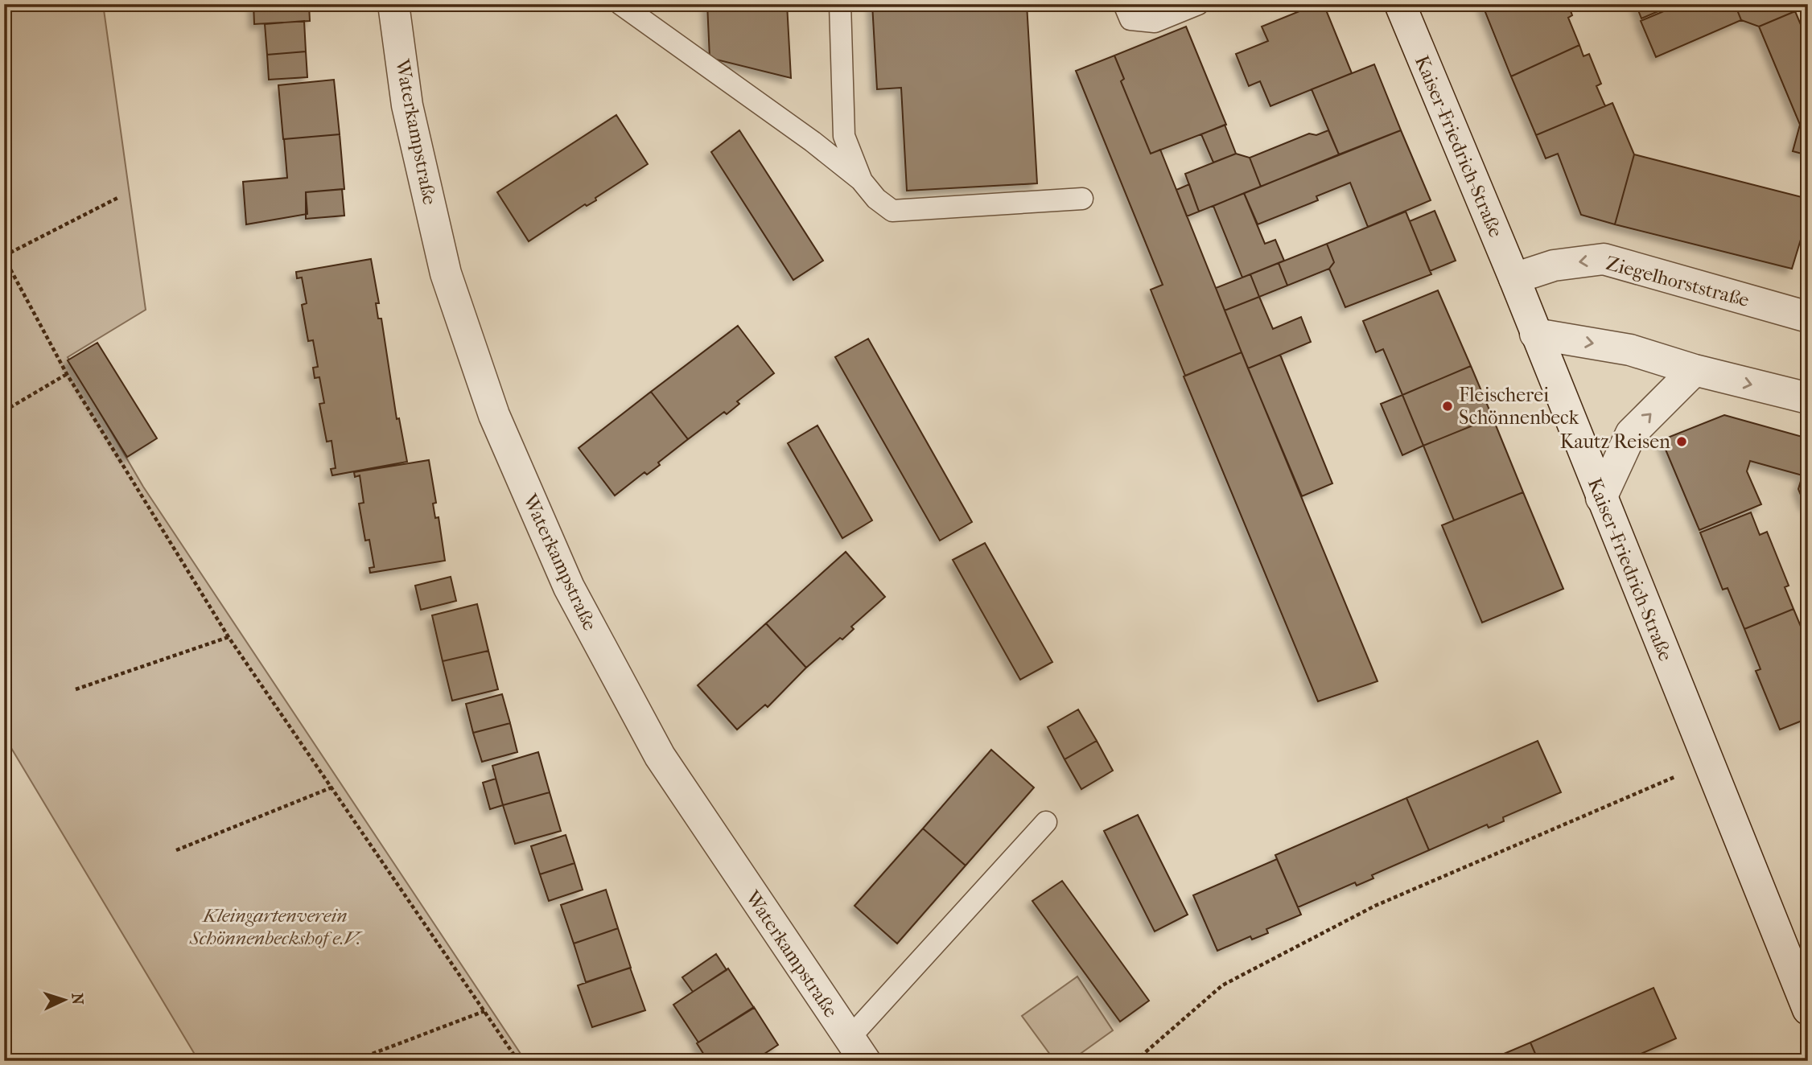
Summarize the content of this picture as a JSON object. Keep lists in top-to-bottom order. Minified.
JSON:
{"streets":{"street":["Waterkampstraße","Kaiser-Friedrich-Straße","Ziegelhorststraße"]},"crossings":[["Kaiser-Friedrich-Straße","Ziegelhorststraße"]],"parks":["Kleingartenverein Schönnenbeckshof e.V."],"places":["Fleischerei Schönnenbeck","Kautz Reisen"],"north":"right"}
